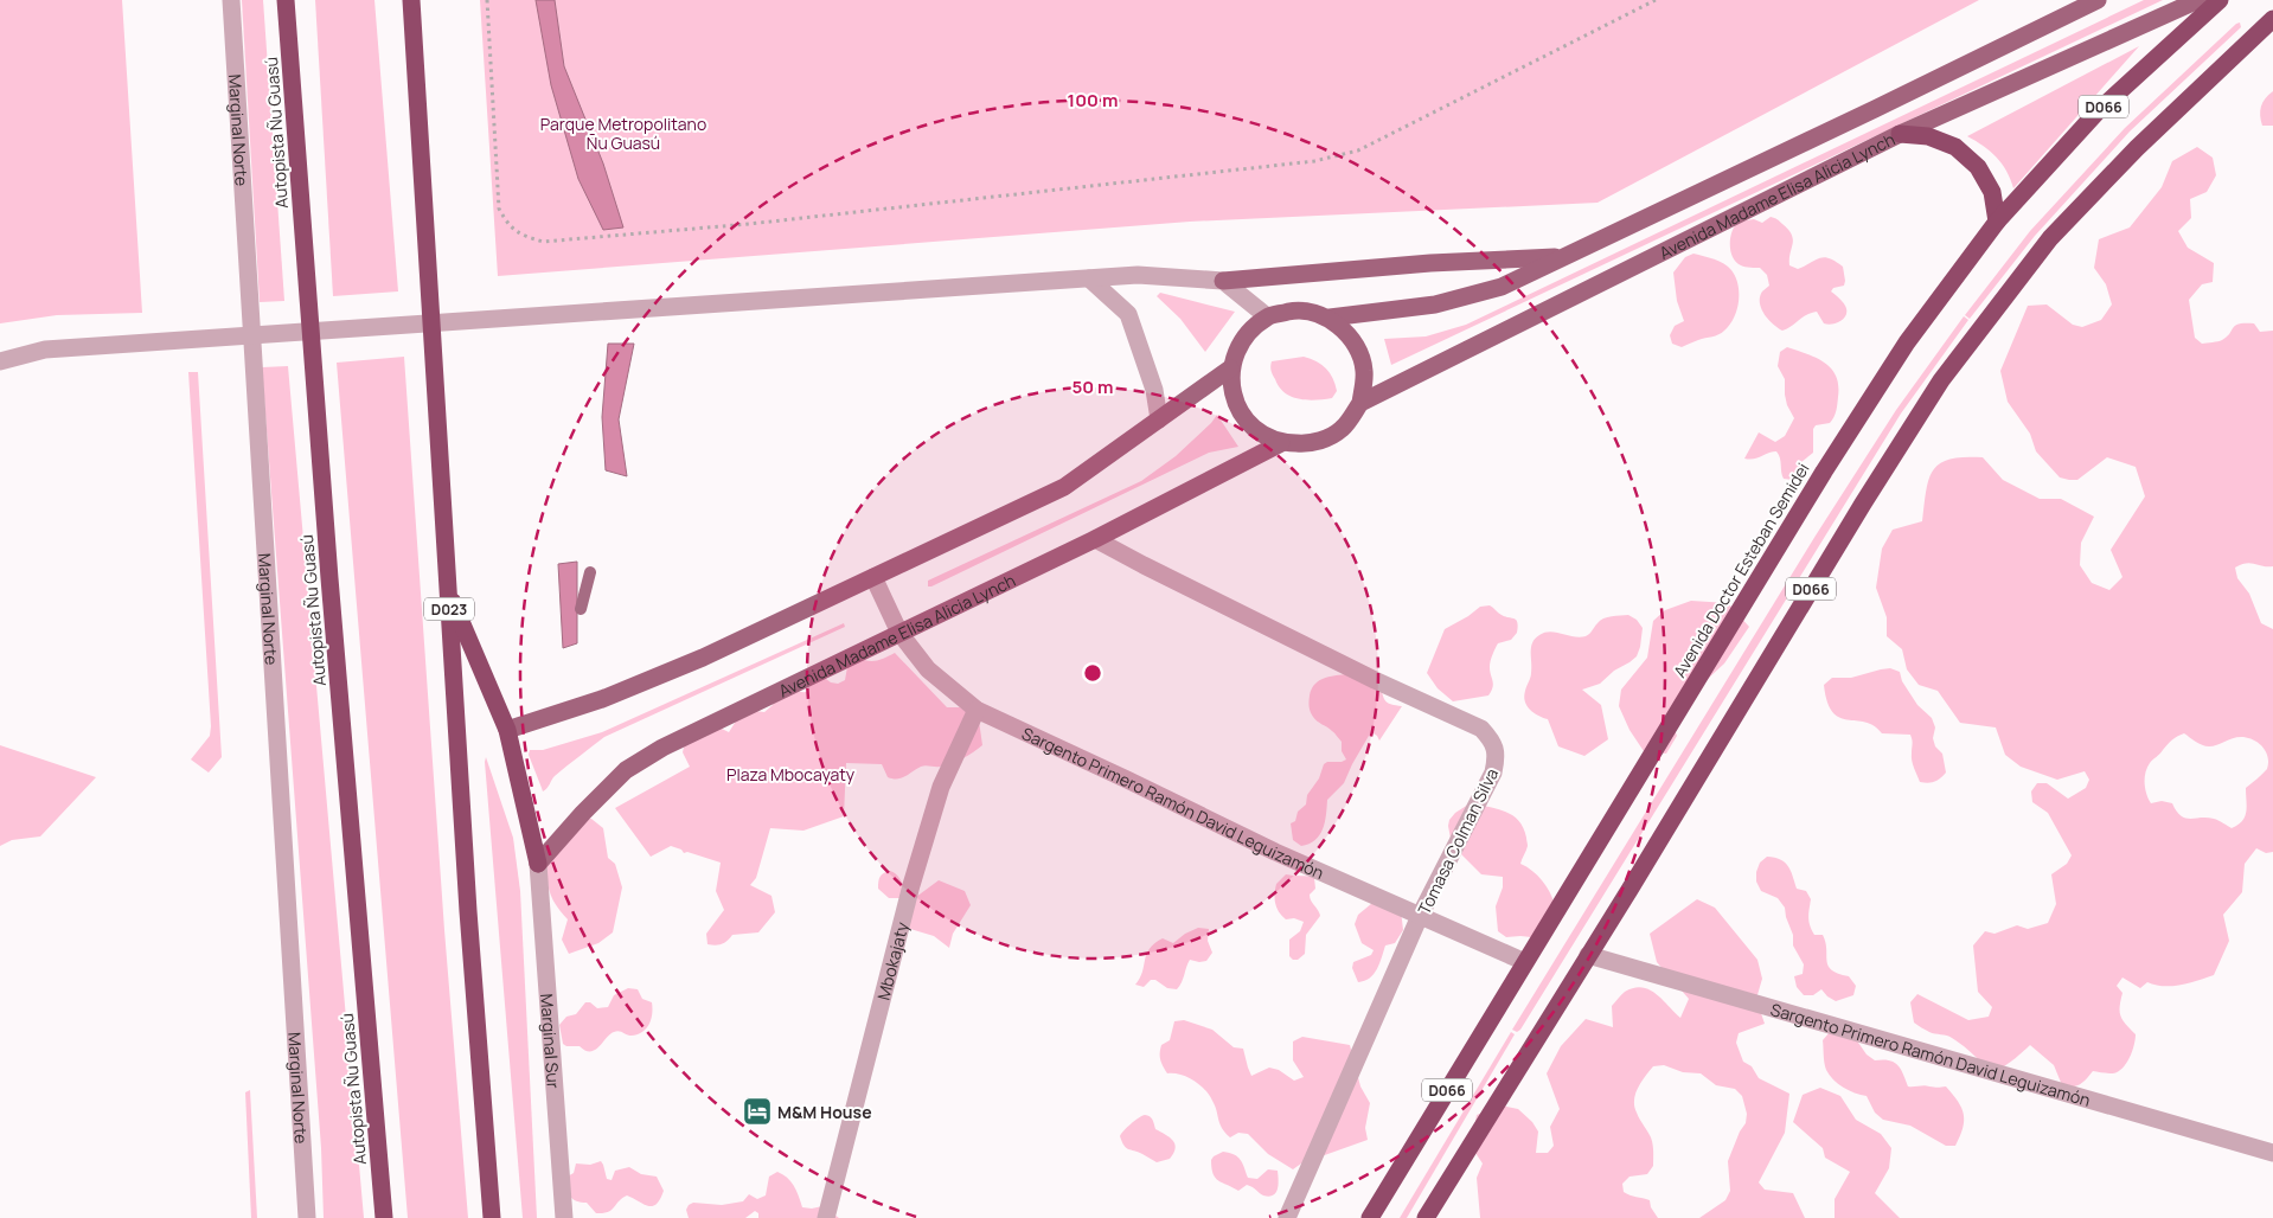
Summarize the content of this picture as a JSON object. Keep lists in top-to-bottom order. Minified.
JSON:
{"streets":{"highway":["D066","Autopista Ñu Guasú","Avenida Doctor Esteban Semidei","D023"],"main road":["Avenida Madame Elisa Alicia Lynch"],"street":["Marginal Norte","Sargento Primero Ramón David Leguizamón","Tomasa Colman Silva","Mbokajaty","Marginal Sur"]},"crossings":[["D066","Sargento Primero Ramón David Leguizamón"],["Avenida Madame Elisa Alicia Lynch","Sargento Primero Ramón David Leguizamón"],["Avenida Madame Elisa Alicia Lynch","Tomasa Colman Silva"],["Avenida Madame Elisa Alicia Lynch","Marginal Sur"],["Avenida Doctor Esteban Semidei","Sargento Primero Ramón David Leguizamón"],["Sargento Primero Ramón David Leguizamón","Tomasa Colman Silva"],["Sargento Primero Ramón David Leguizamón","Mbokajaty"]],"parks":["Parque Metropolitano Ñu Guasú","Plaza Mbocayaty"],"places":{"hotel":["M&M House"]},"rings":["100 m","50 m"]}
